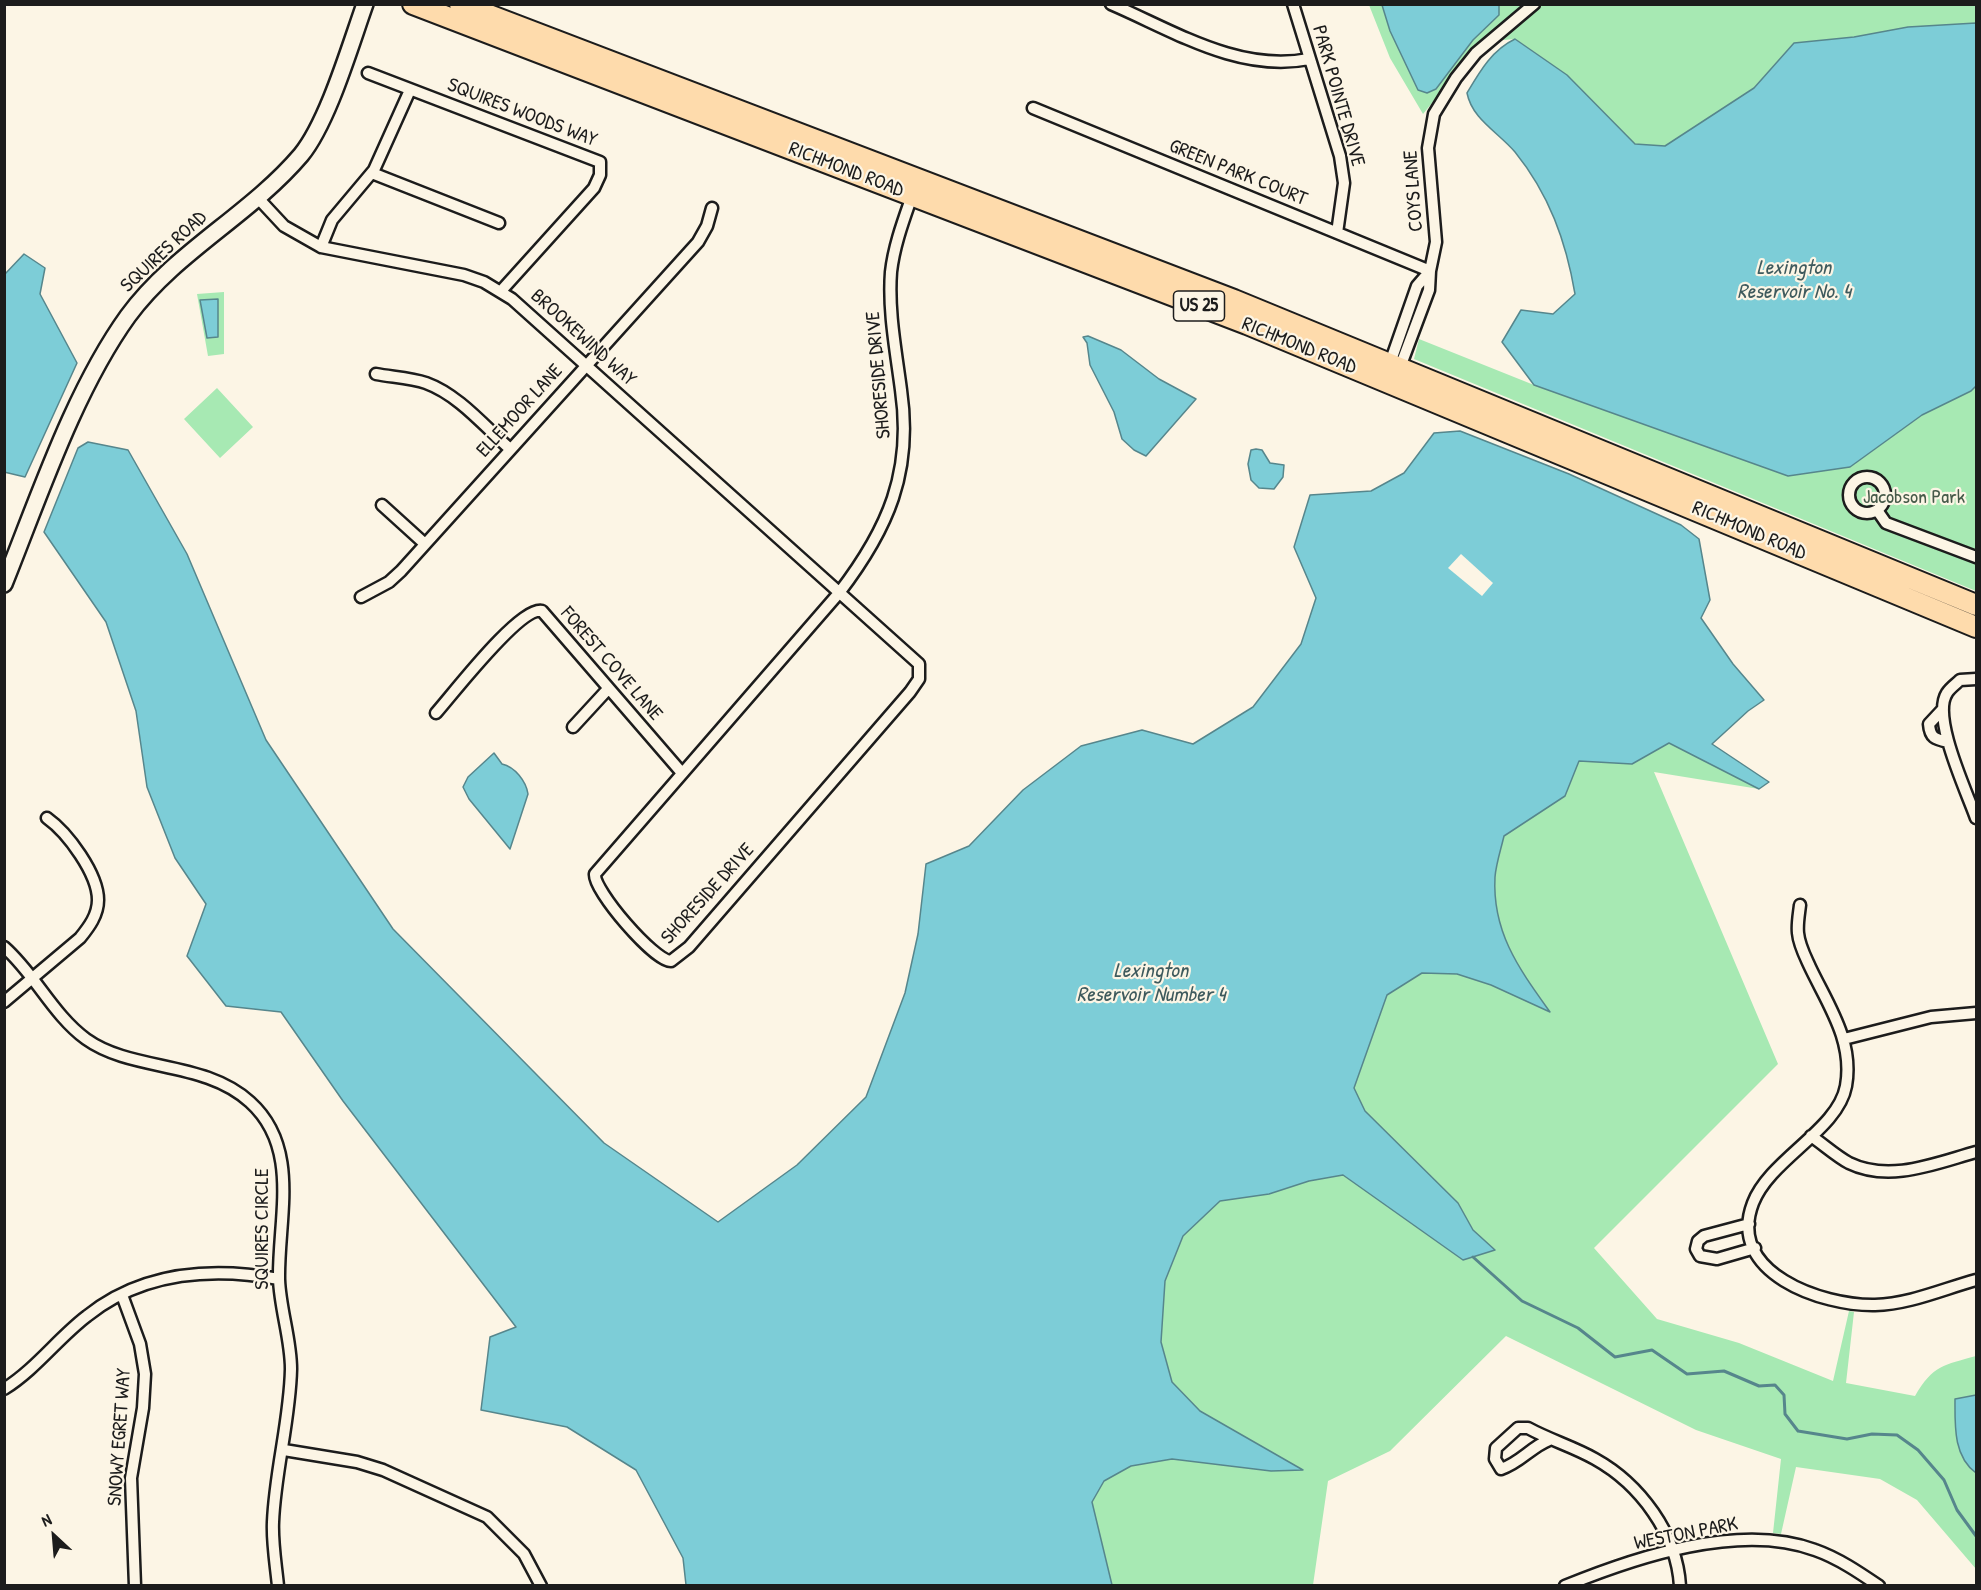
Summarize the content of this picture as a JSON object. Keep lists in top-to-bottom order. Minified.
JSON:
{"streets":{"highway":["RICHMOND ROAD","US 25"],"street":["PARK POINTE DRIVE","SQUIRES WOODS WAY","GREEN PARK COURT","COYS LANE","SQUIRES ROAD","BROOKEWIND WAY","SHORESIDE DRIVE","ELLEMOOR LANE","FOREST COVE LANE","SQUIRES CIRCLE","SNOWY EGRET WAY","WESTON PARK"]},"crossings":[["PARK POINTE DRIVE","GREEN PARK COURT"],["SQUIRES WOODS WAY","BROOKEWIND WAY"],["RICHMOND ROAD","COYS LANE"],["RICHMOND ROAD","SHORESIDE DRIVE"],["GREEN PARK COURT","COYS LANE"],["SQUIRES ROAD","BROOKEWIND WAY"],["BROOKEWIND WAY","SHORESIDE DRIVE"],["BROOKEWIND WAY","ELLEMOOR LANE"],["SHORESIDE DRIVE","FOREST COVE LANE"]],"water":["Lexington Reservoir No. 4","Lexington Reservoir Number 4"],"parks":["Jacobson Park"],"north":"top left"}
